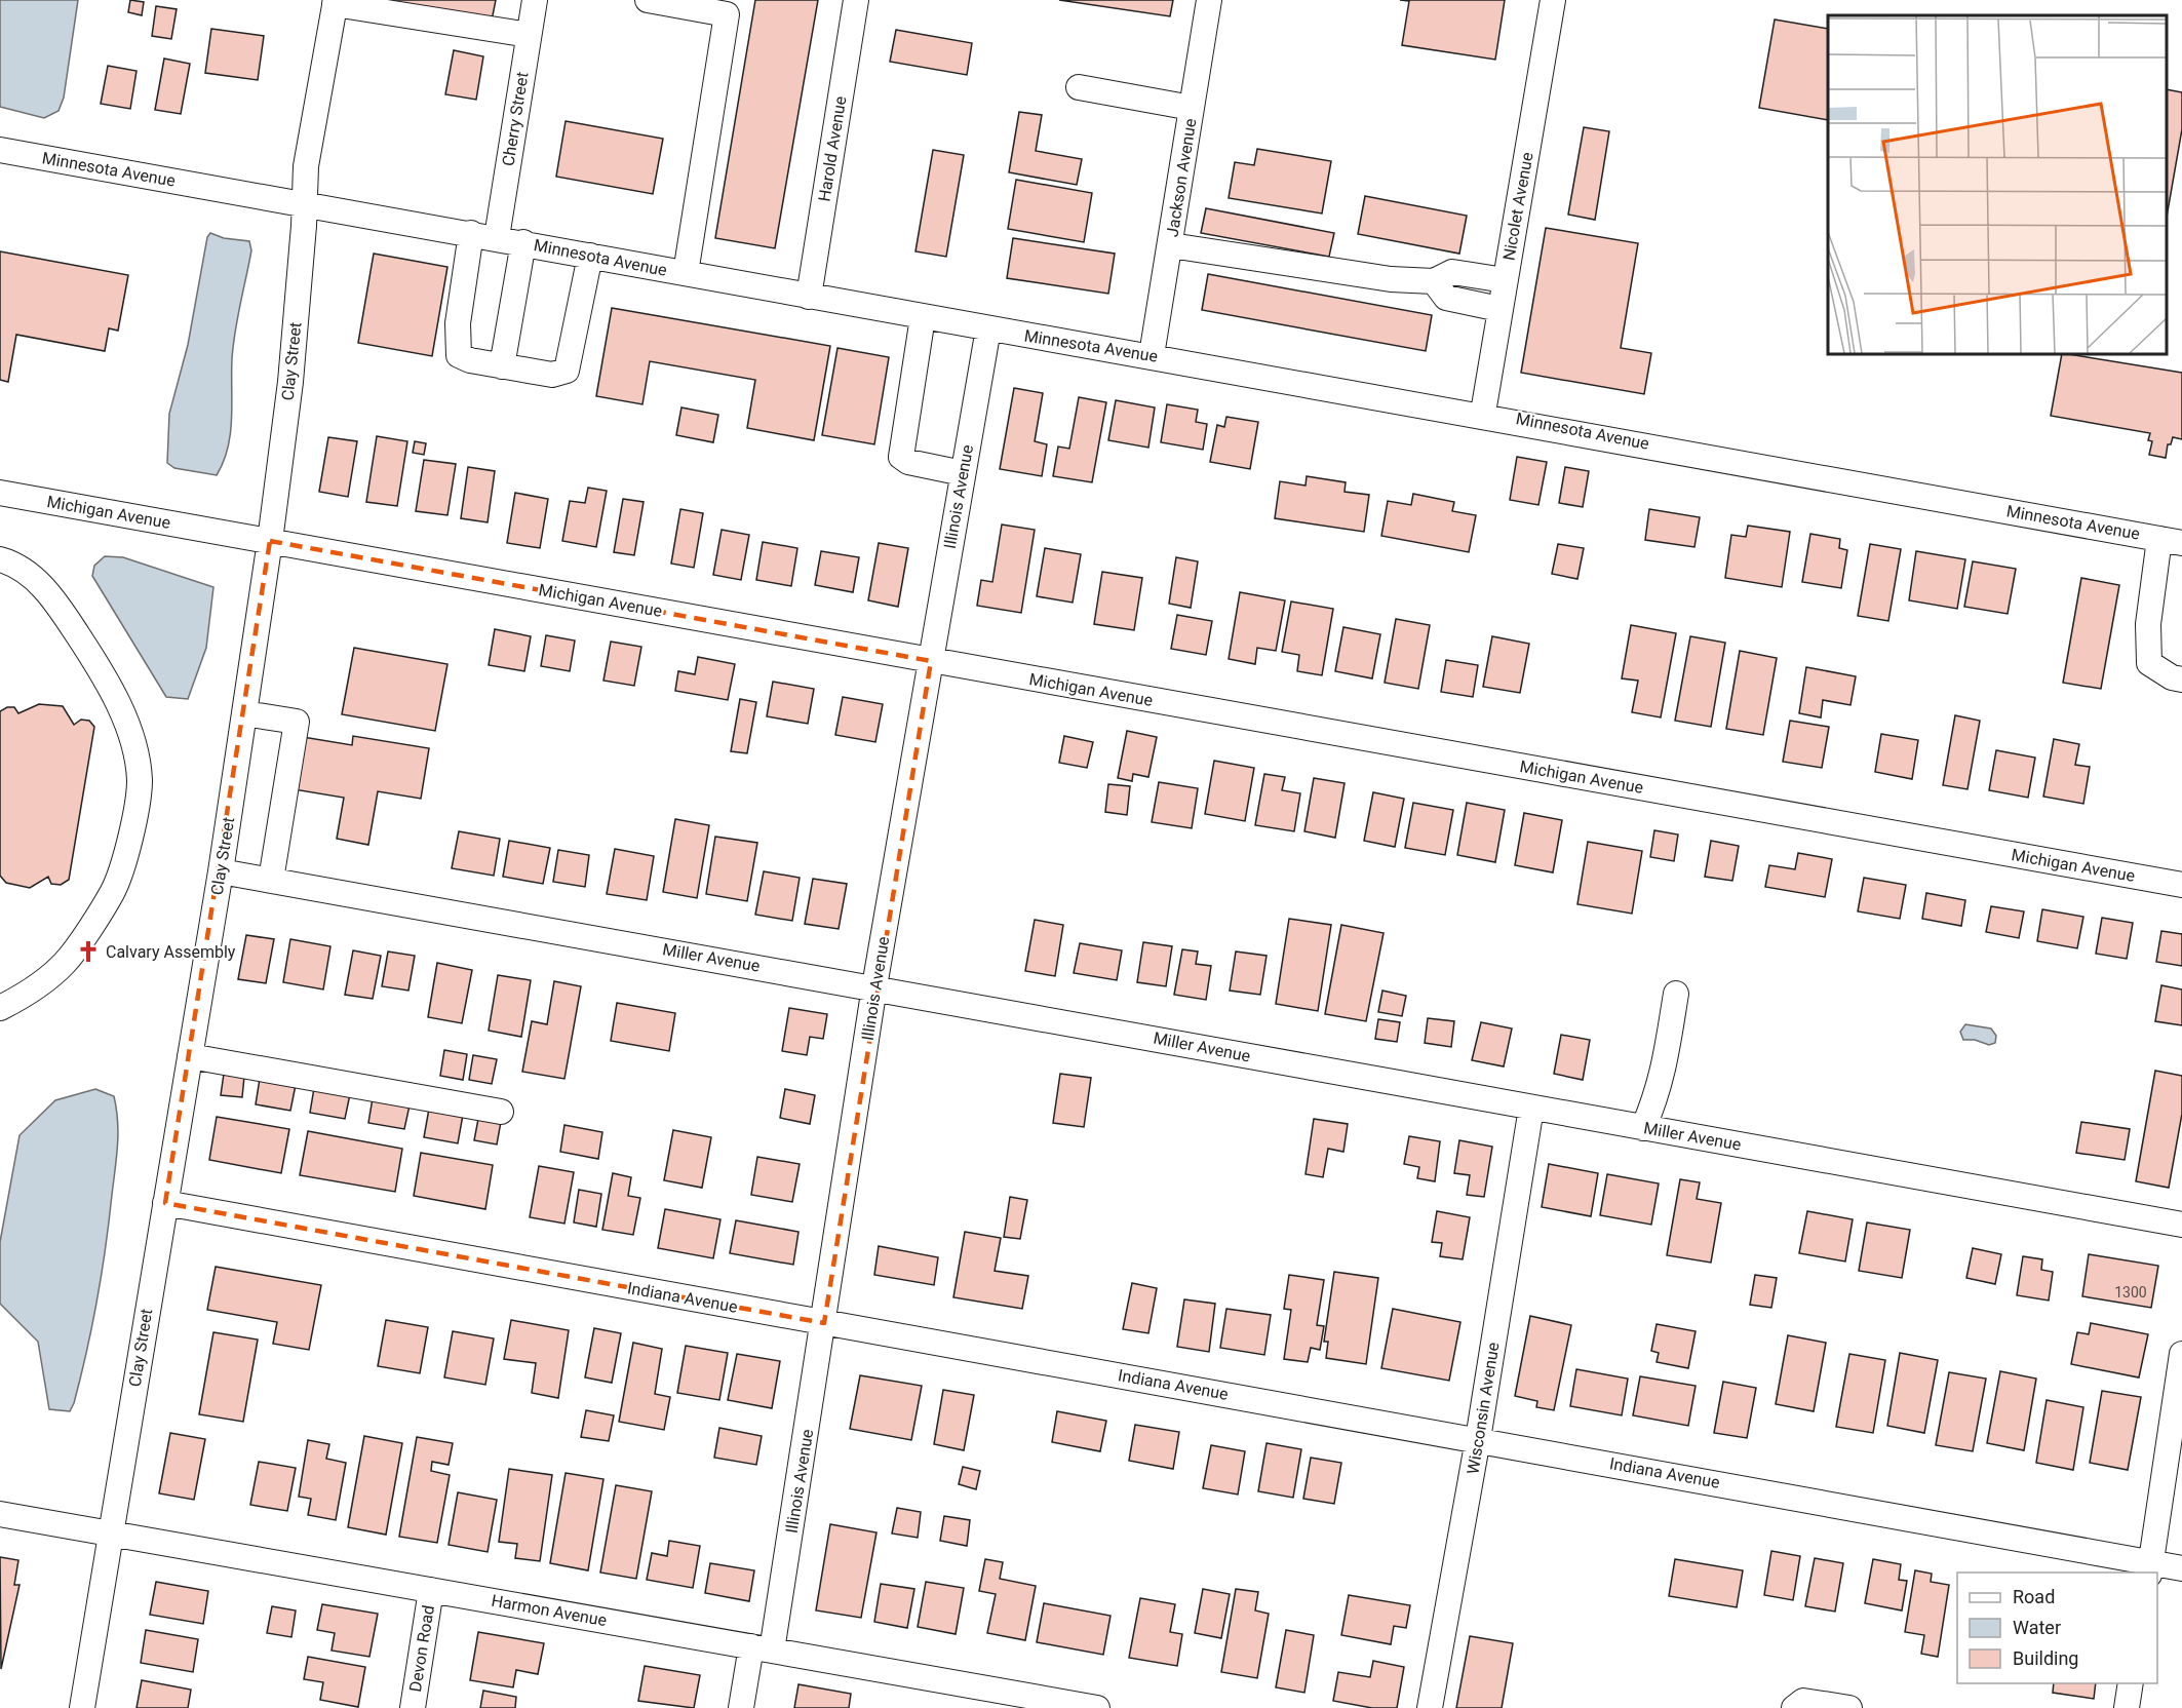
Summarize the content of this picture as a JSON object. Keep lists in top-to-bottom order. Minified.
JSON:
{"streets":{"street":["Cherry Street","Harold Avenue","Minnesota Avenue","Jackson Avenue","Nicolet Avenue","Clay Street","Illinois Avenue","Michigan Avenue","Miller Avenue","Indiana Avenue","Wisconsin Avenue","Harmon Avenue","Devon Road"]},"crossings":[["Cherry Street","Minnesota Avenue"],["Harold Avenue","Minnesota Avenue"],["Minnesota Avenue","Jackson Avenue"],["Minnesota Avenue","Nicolet Avenue"],["Minnesota Avenue","Clay Street"],["Minnesota Avenue","Illinois Avenue"],["Clay Street","Michigan Avenue"],["Clay Street","Miller Avenue"],["Clay Street","Indiana Avenue"],["Clay Street","Harmon Avenue"],["Illinois Avenue","Michigan Avenue"],["Illinois Avenue","Miller Avenue"],["Illinois Avenue","Indiana Avenue"],["Illinois Avenue","Harmon Avenue"],["Miller Avenue","Wisconsin Avenue"],["Indiana Avenue","Wisconsin Avenue"],["Harmon Avenue","Devon Road"]],"places":{"church":["Calvary Assembly"]},"house_numbers":["1300"],"legend":["Road","Water","Building"]}
